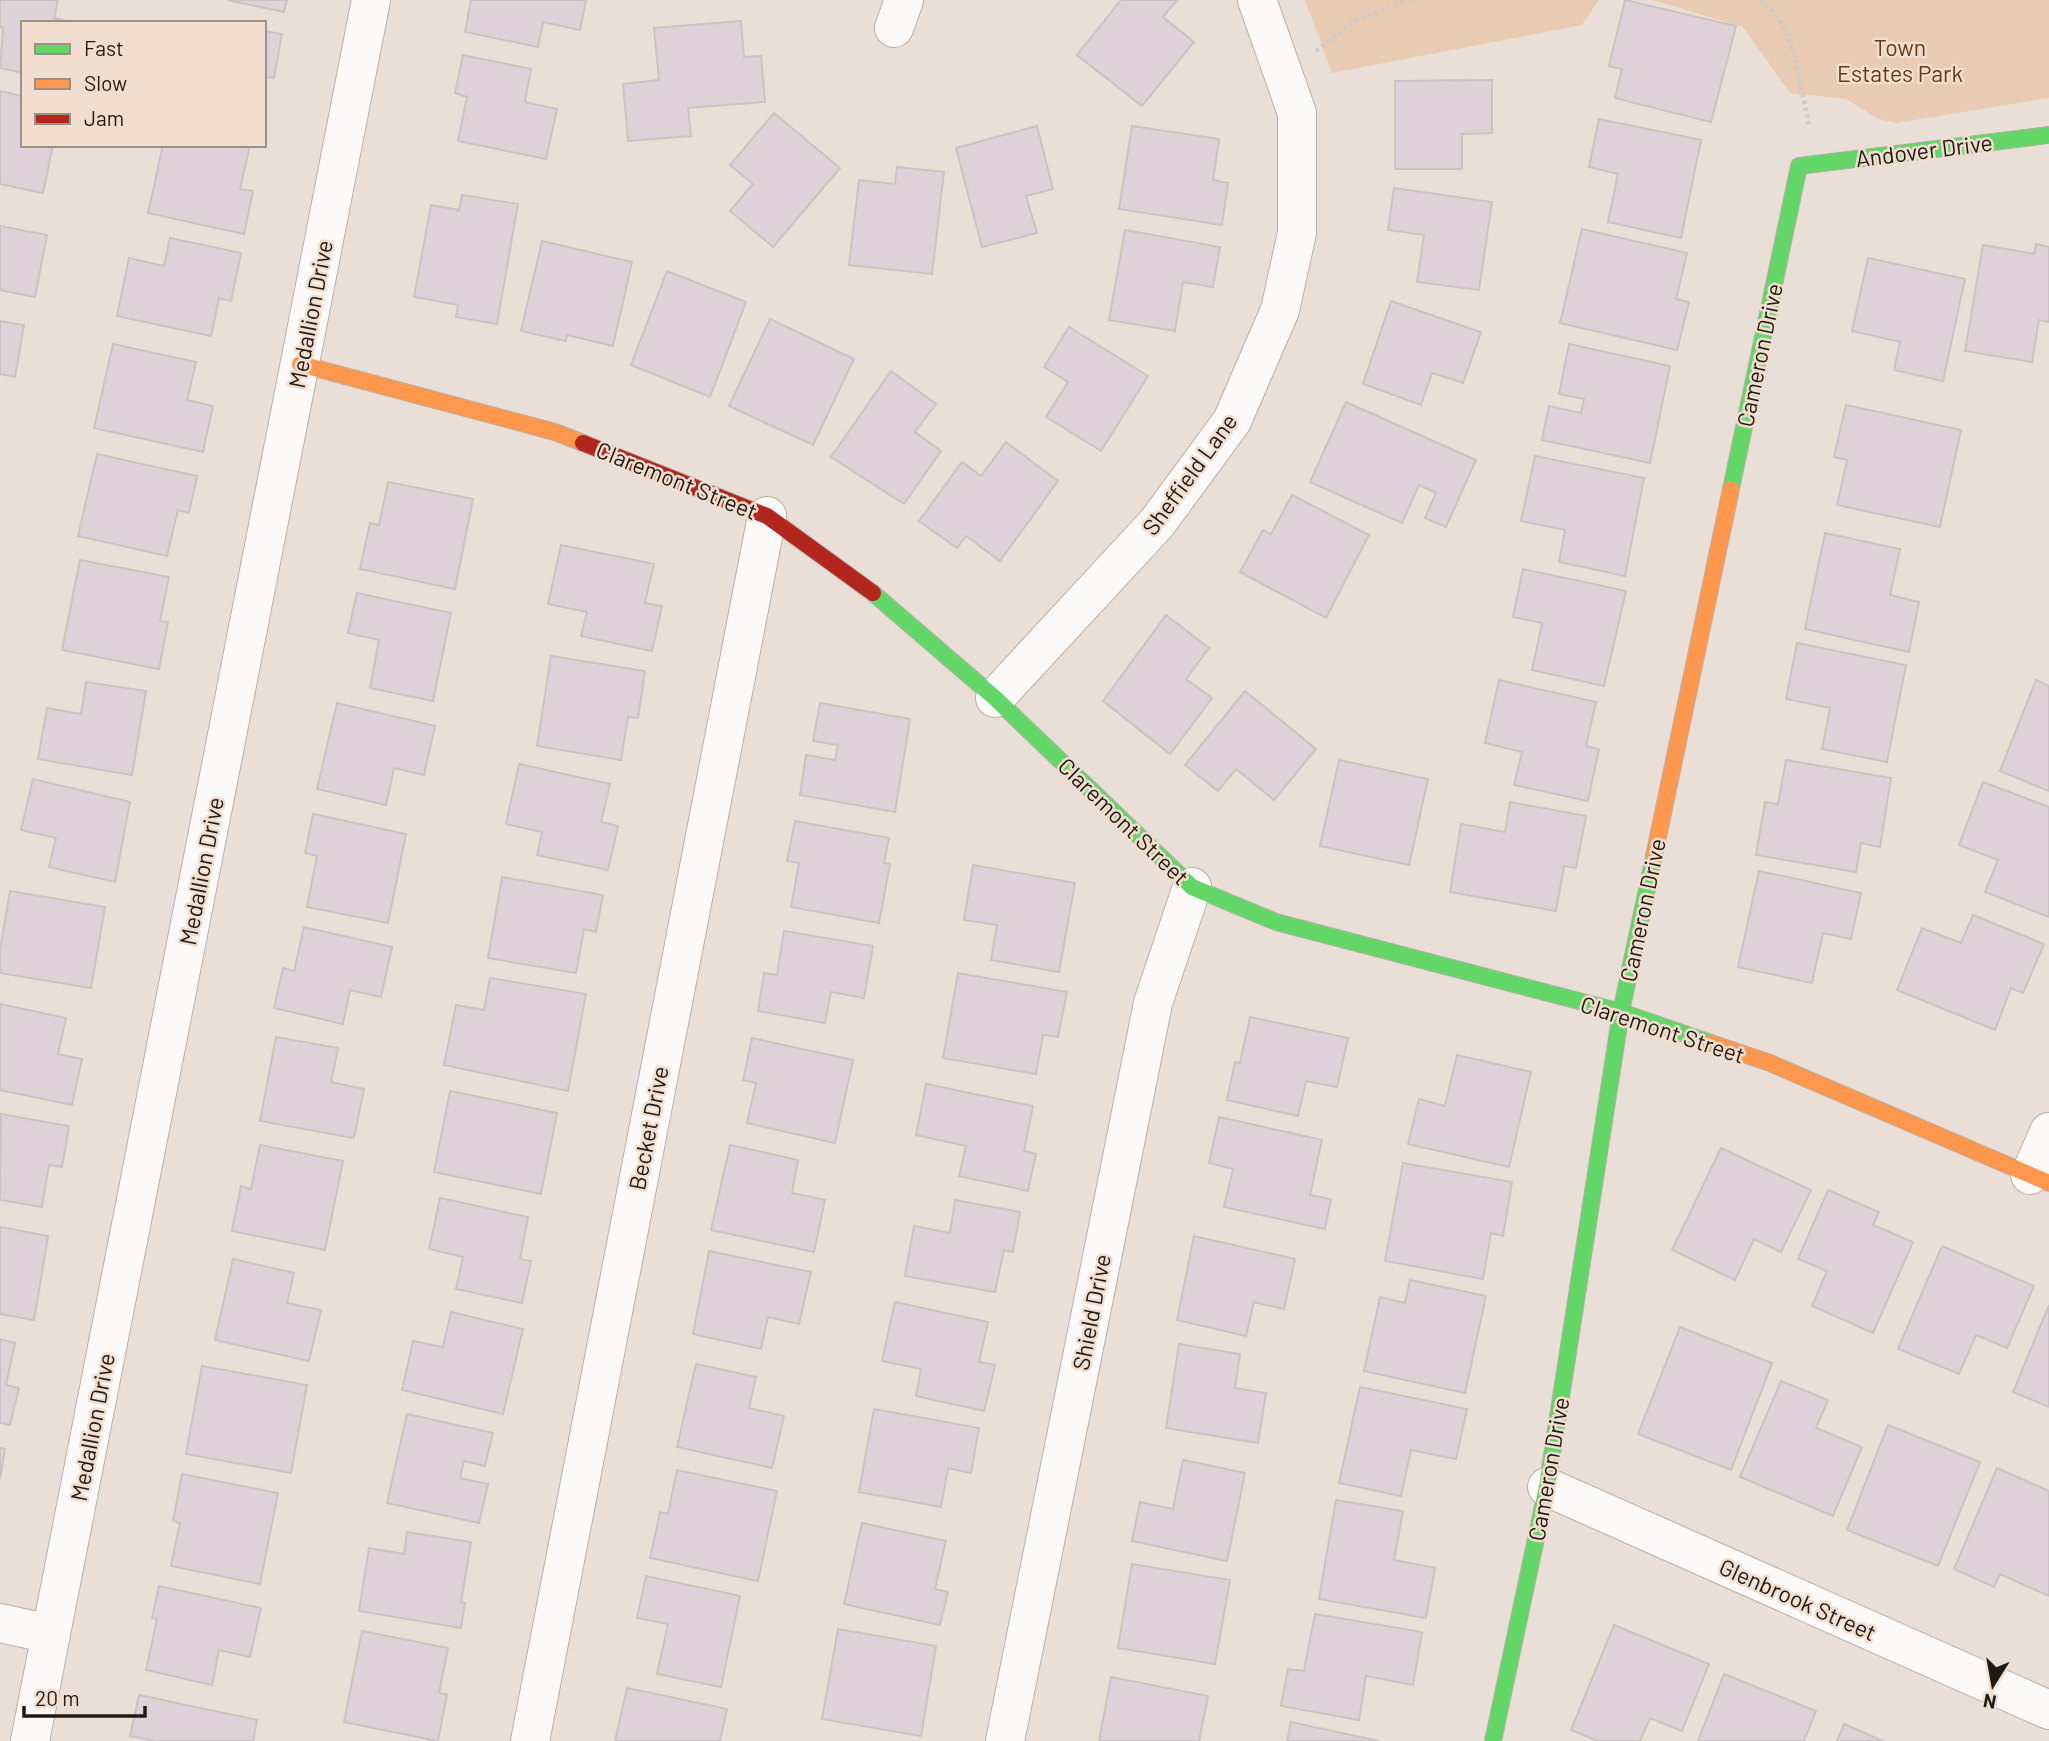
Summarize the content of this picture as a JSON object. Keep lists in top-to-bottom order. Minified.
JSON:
{"streets":{"street":["Andover Drive","Medallion Drive","Cameron Drive","Sheffield Lane","Claremont Street","Becket Drive","Shield Drive","Glenbrook Street"]},"crossings":[["Andover Drive","Cameron Drive"],["Medallion Drive","Claremont Street"],["Cameron Drive","Claremont Street"],["Cameron Drive","Glenbrook Street"],["Sheffield Lane","Claremont Street"],["Claremont Street","Becket Drive"],["Claremont Street","Shield Drive"]],"parks":["Town Estates Park"],"legend":["Fast","Slow","Jam"],"scale_bar":"20 m","north":"bottom"}
